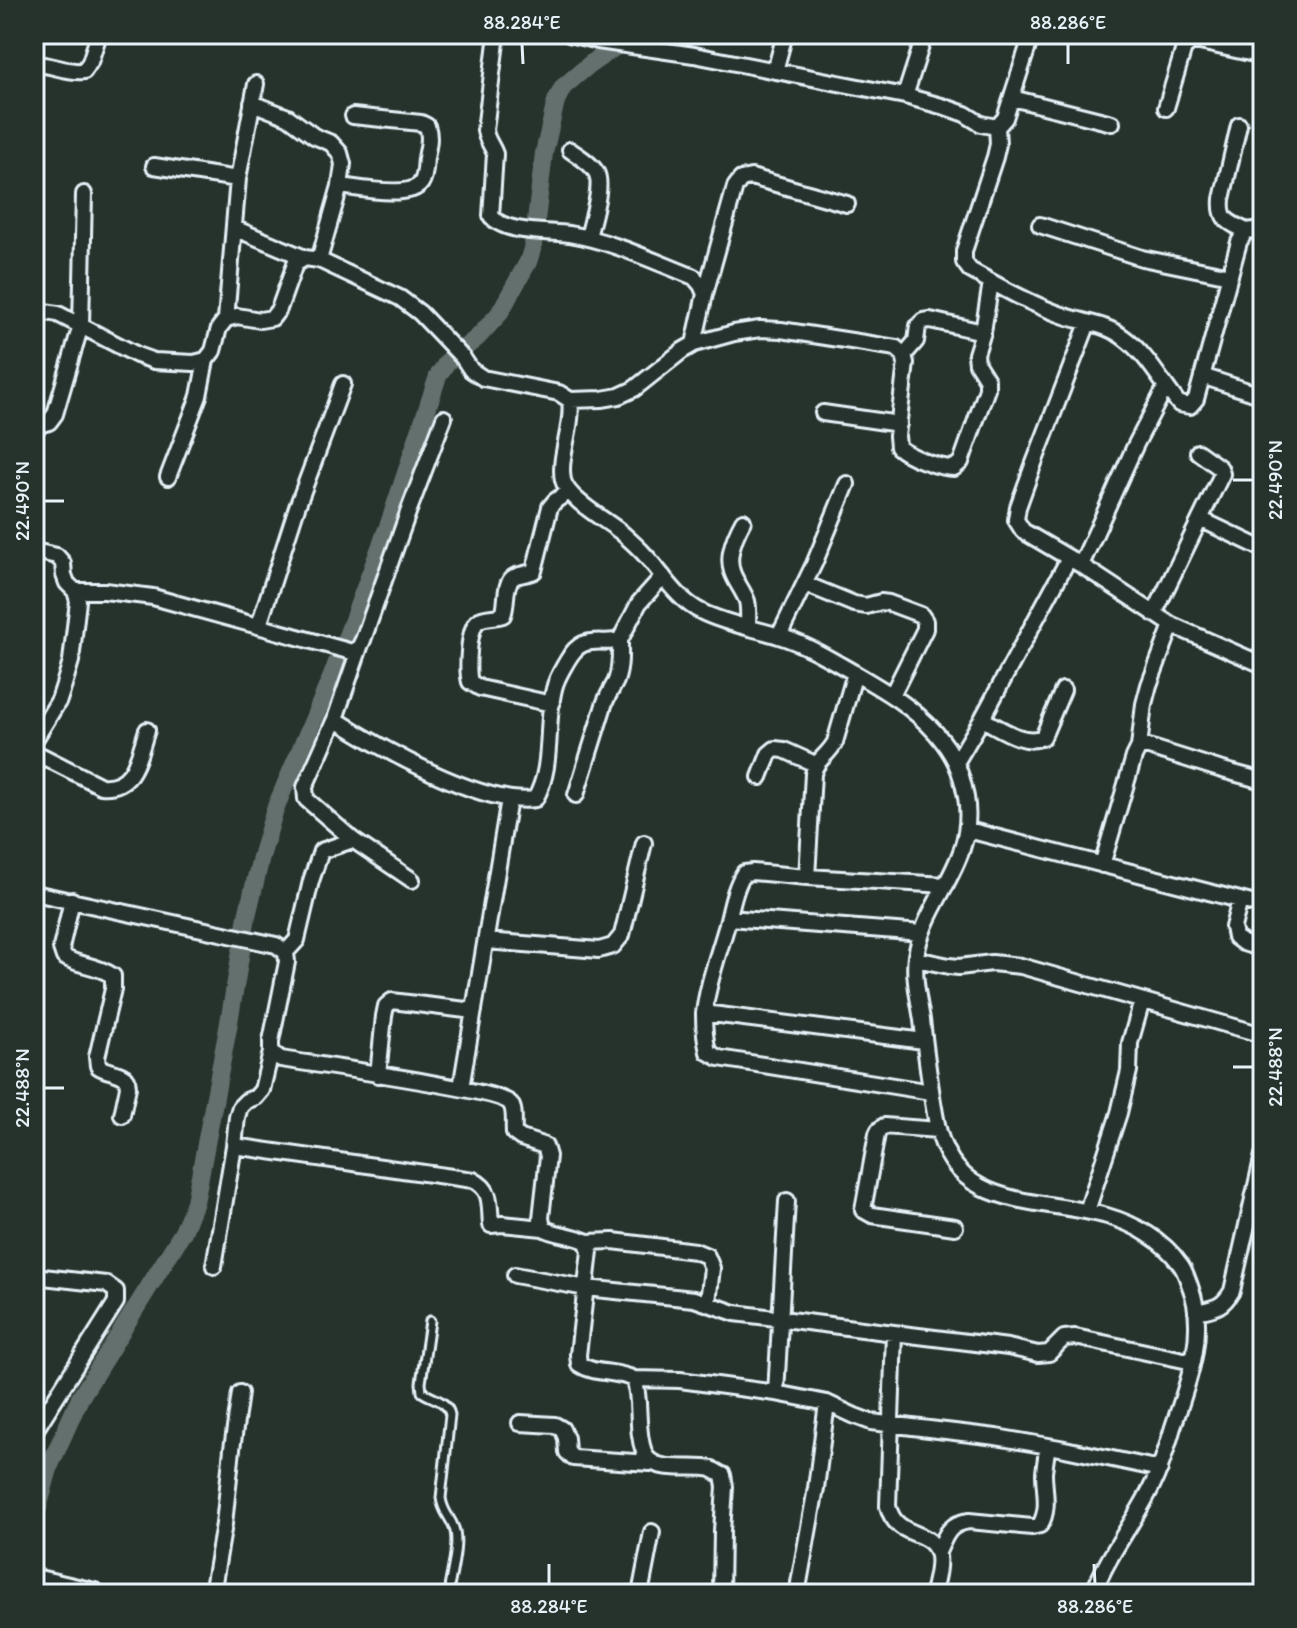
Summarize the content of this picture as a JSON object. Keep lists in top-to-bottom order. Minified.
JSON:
{"coordinates":["88.284°E","88.286°E","22.490°N","22.488°N"]}
